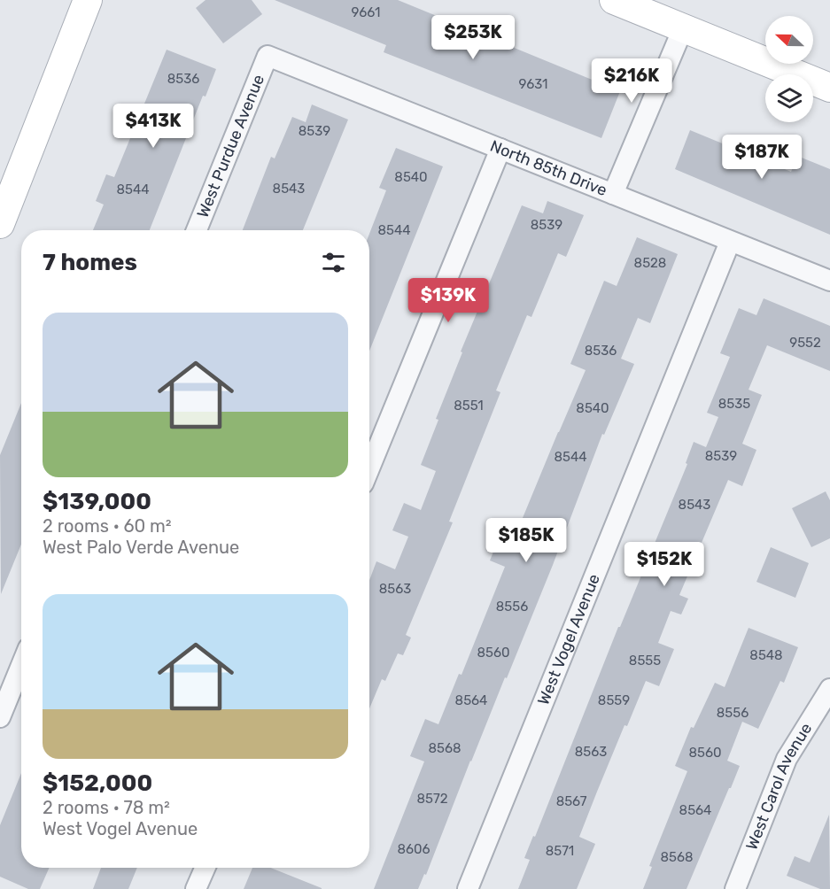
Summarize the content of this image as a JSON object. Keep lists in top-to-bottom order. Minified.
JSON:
{"streets":{"street":["West Purdue Avenue","North 85th Drive","West Vogel Avenue","West Carol Avenue"]},"crossings":[["West Purdue Avenue","North 85th Drive"],["North 85th Drive","West Vogel Avenue"]],"house_numbers":["9661","8536","9631","8539","8540","8543","8544","8539","8544","8528","9552","8536","8535","8551","8540","8539","8544","8543","8563","8556","8560","8548","8555","8564","8559","8556","8568","8563","8560","8572","8567","8564","8606","8571","8568"],"north":"left","page":{"price":["$253K","$216K","$413K","$187K","$139K","$185K","$152K"],"heading":"7 homes","list":[{"name":"$139,000","note":"2 rooms · 60 m² · West Palo Verde Avenue"},{"name":"$152,000","note":"2 rooms · 78 m² · West Vogel Avenue"}]}}
